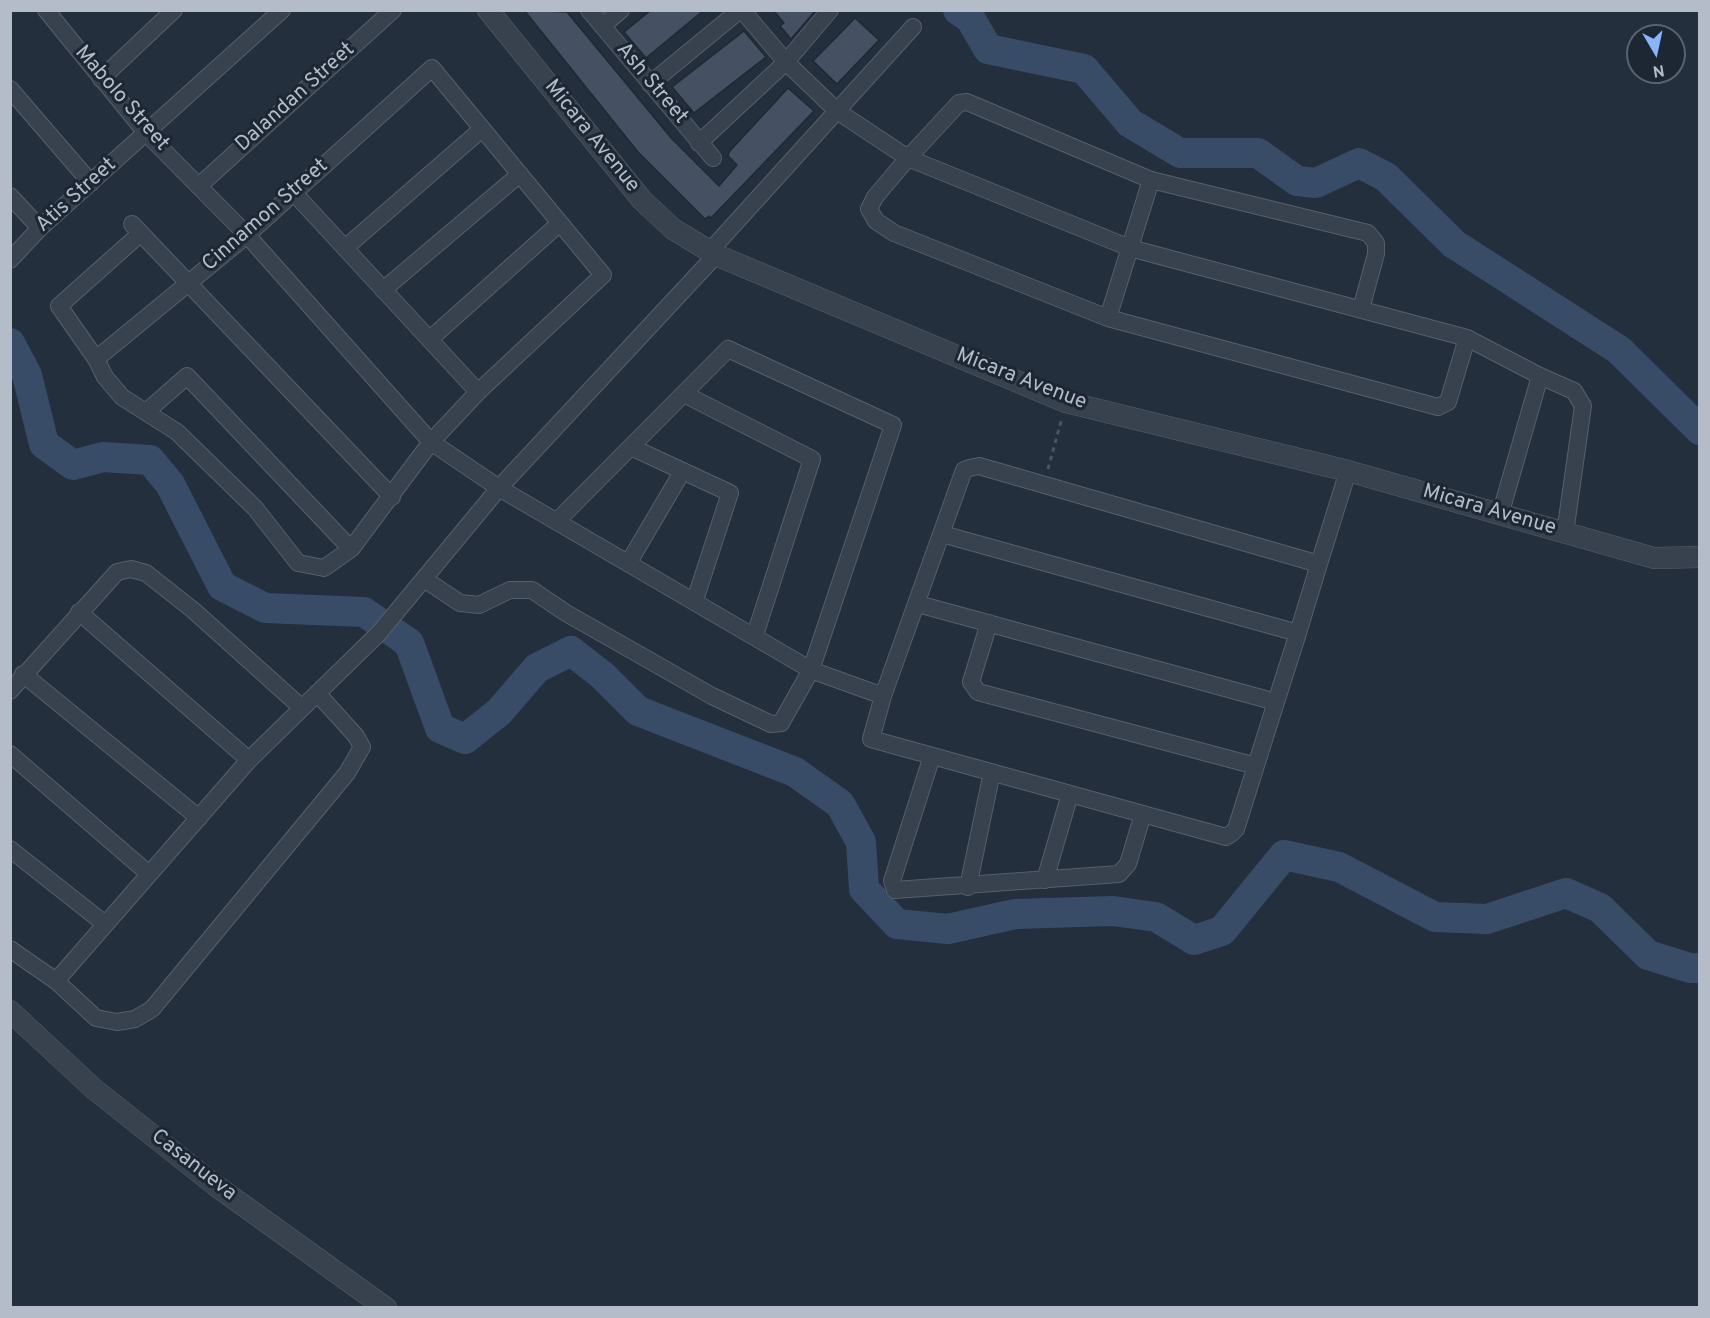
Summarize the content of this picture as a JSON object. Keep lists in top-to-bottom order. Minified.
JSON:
{"streets":{"street":["Ash Street","Dalandan Street","Mabolo Street","Micara Avenue","Atis Street","Cinnamon Street","Casanueva"]},"crossings":[["Dalandan Street","Mabolo Street"],["Mabolo Street","Atis Street"],["Mabolo Street","Cinnamon Street"]],"north":"bottom"}
